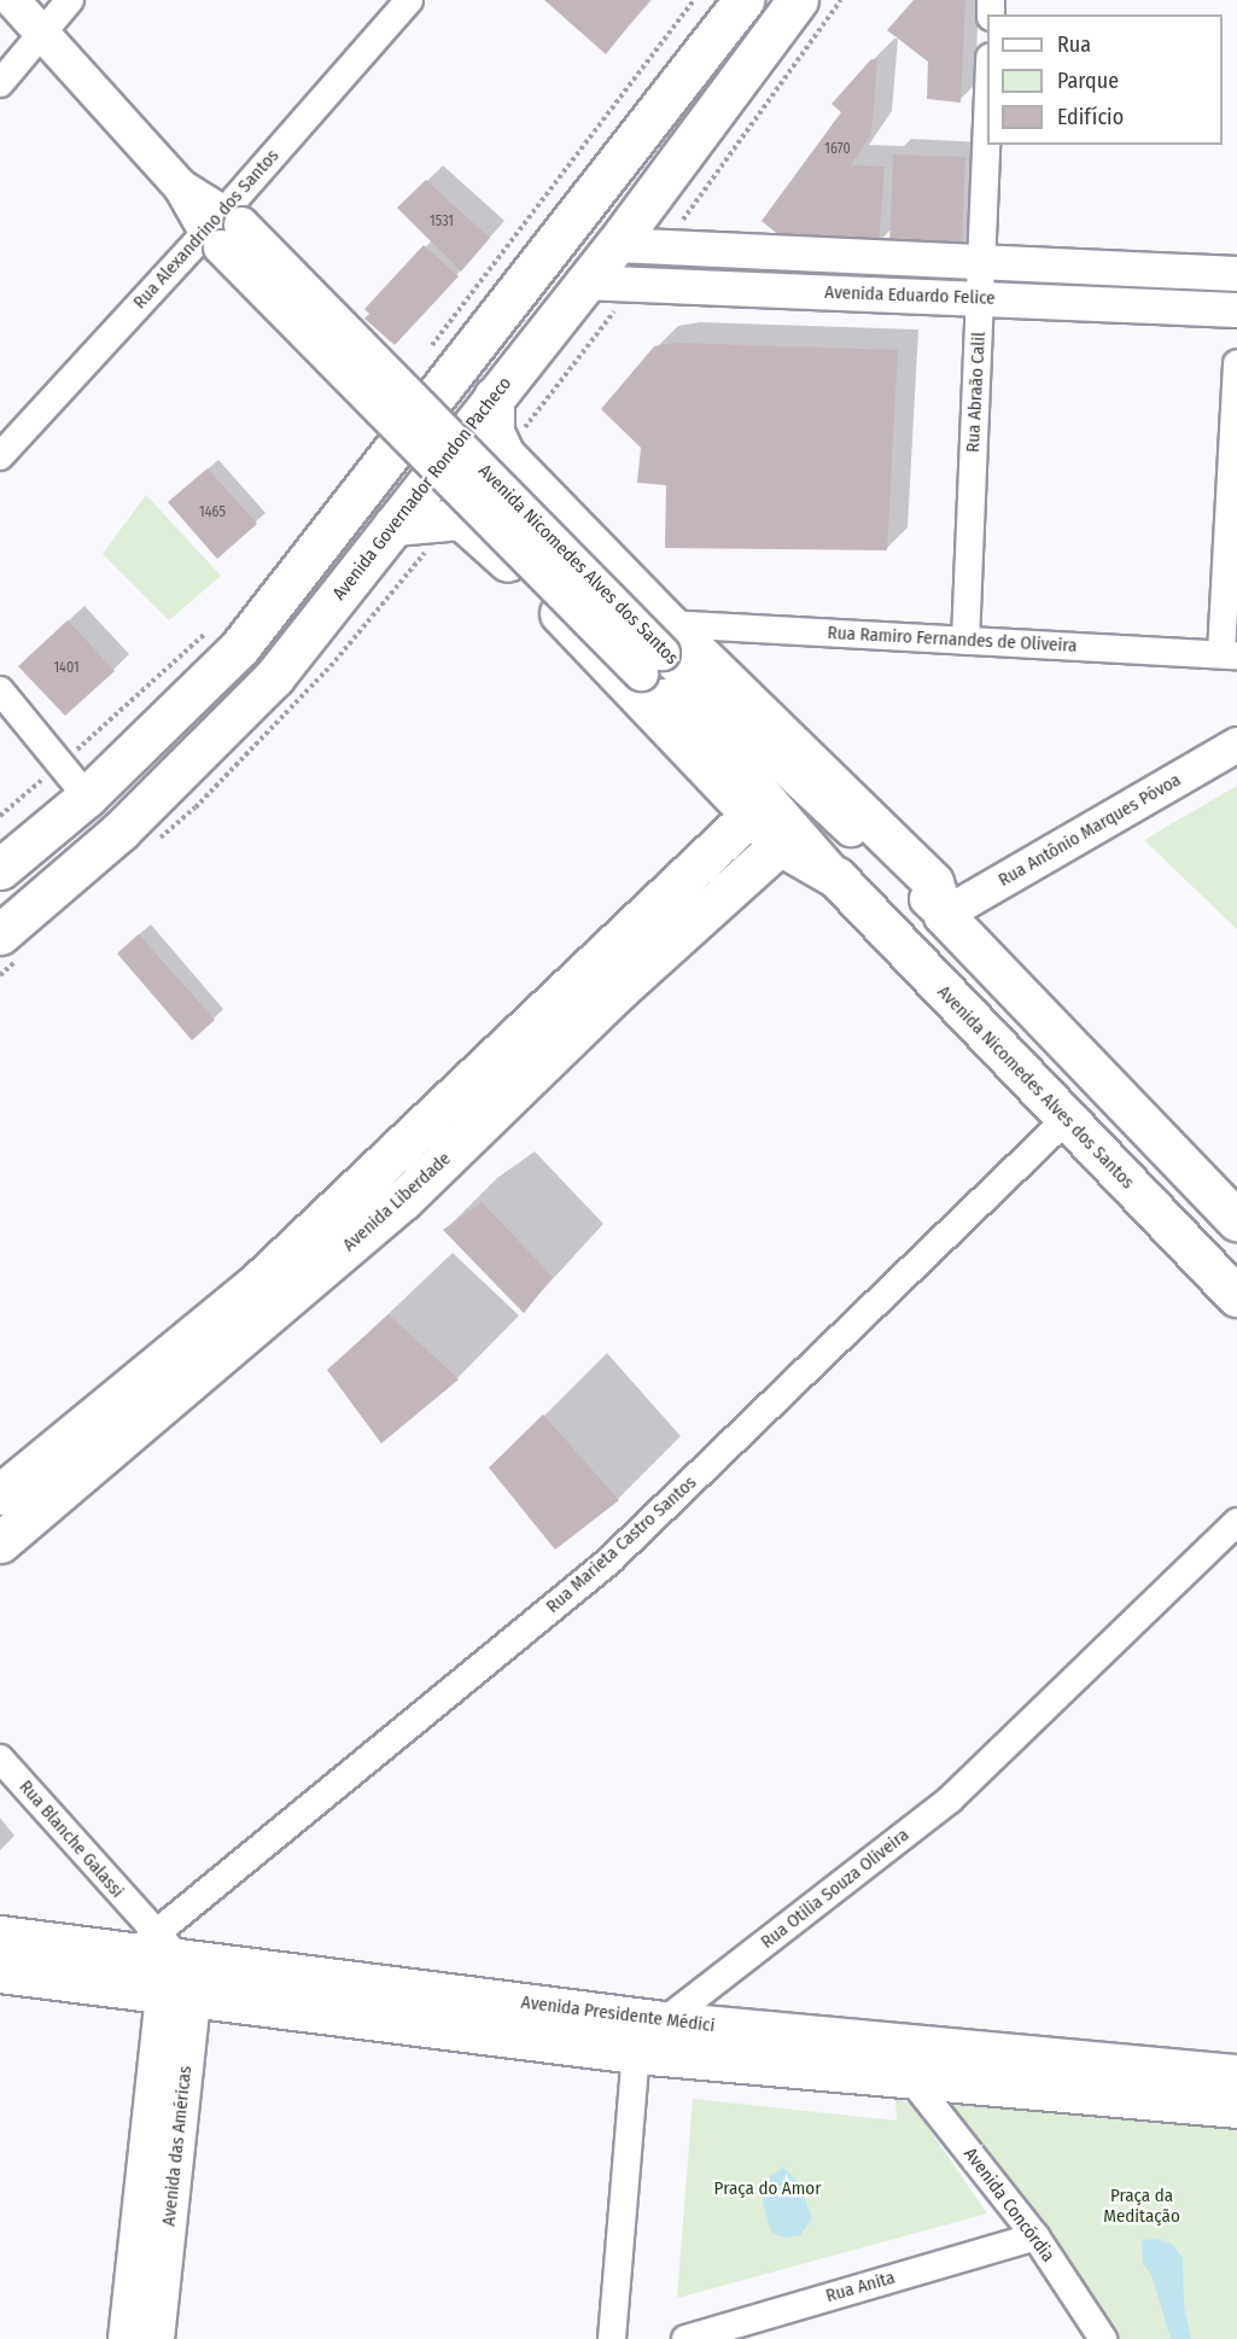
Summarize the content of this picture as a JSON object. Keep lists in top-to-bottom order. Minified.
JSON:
{"streets":{"main road":["Avenida Governador Rondon Pacheco","Avenida Nicomedes Alves dos Santos","Avenida Liberdade","Avenida Presidente Médici"],"street":["Rua Alexandrino dos Santos","Avenida Eduardo Felice","Rua Abraão Calil","Rua Ramiro Fernandes de Oliveira","Rua Antônio Marques Póvoa","Rua Marieta Castro Santos","Rua Blanche Galassi","Rua Otilia Souza Oliveira","Avenida das Américas","Avenida Concórdia","Rua Anita"]},"crossings":[["Rua Alexandrino dos Santos","Avenida Nicomedes Alves dos Santos"],["Avenida Eduardo Felice","Rua Abraão Calil"],["Avenida Eduardo Felice","Avenida Governador Rondon Pacheco"],["Rua Abraão Calil","Rua Ramiro Fernandes de Oliveira"],["Avenida Governador Rondon Pacheco","Avenida Nicomedes Alves dos Santos"],["Avenida Nicomedes Alves dos Santos","Rua Ramiro Fernandes de Oliveira"],["Avenida Nicomedes Alves dos Santos","Rua Antônio Marques Póvoa"],["Avenida Nicomedes Alves dos Santos","Avenida Liberdade"],["Avenida Nicomedes Alves dos Santos","Rua Marieta Castro Santos"],["Rua Marieta Castro Santos","Rua Blanche Galassi"],["Rua Marieta Castro Santos","Avenida Presidente Médici"],["Rua Marieta Castro Santos","Avenida das Américas"],["Rua Blanche Galassi","Avenida Presidente Médici"],["Rua Blanche Galassi","Avenida das Américas"],["Rua Otilia Souza Oliveira","Avenida Presidente Médici"],["Avenida Presidente Médici","Avenida das Américas"],["Avenida Presidente Médici","Avenida Concórdia"],["Avenida Concórdia","Rua Anita"]],"parks":["Praça do Amor","Praça da Meditação"],"house_numbers":["1670","1531","1465","1401"],"legend":["Rua","Parque","Edifício"]}
